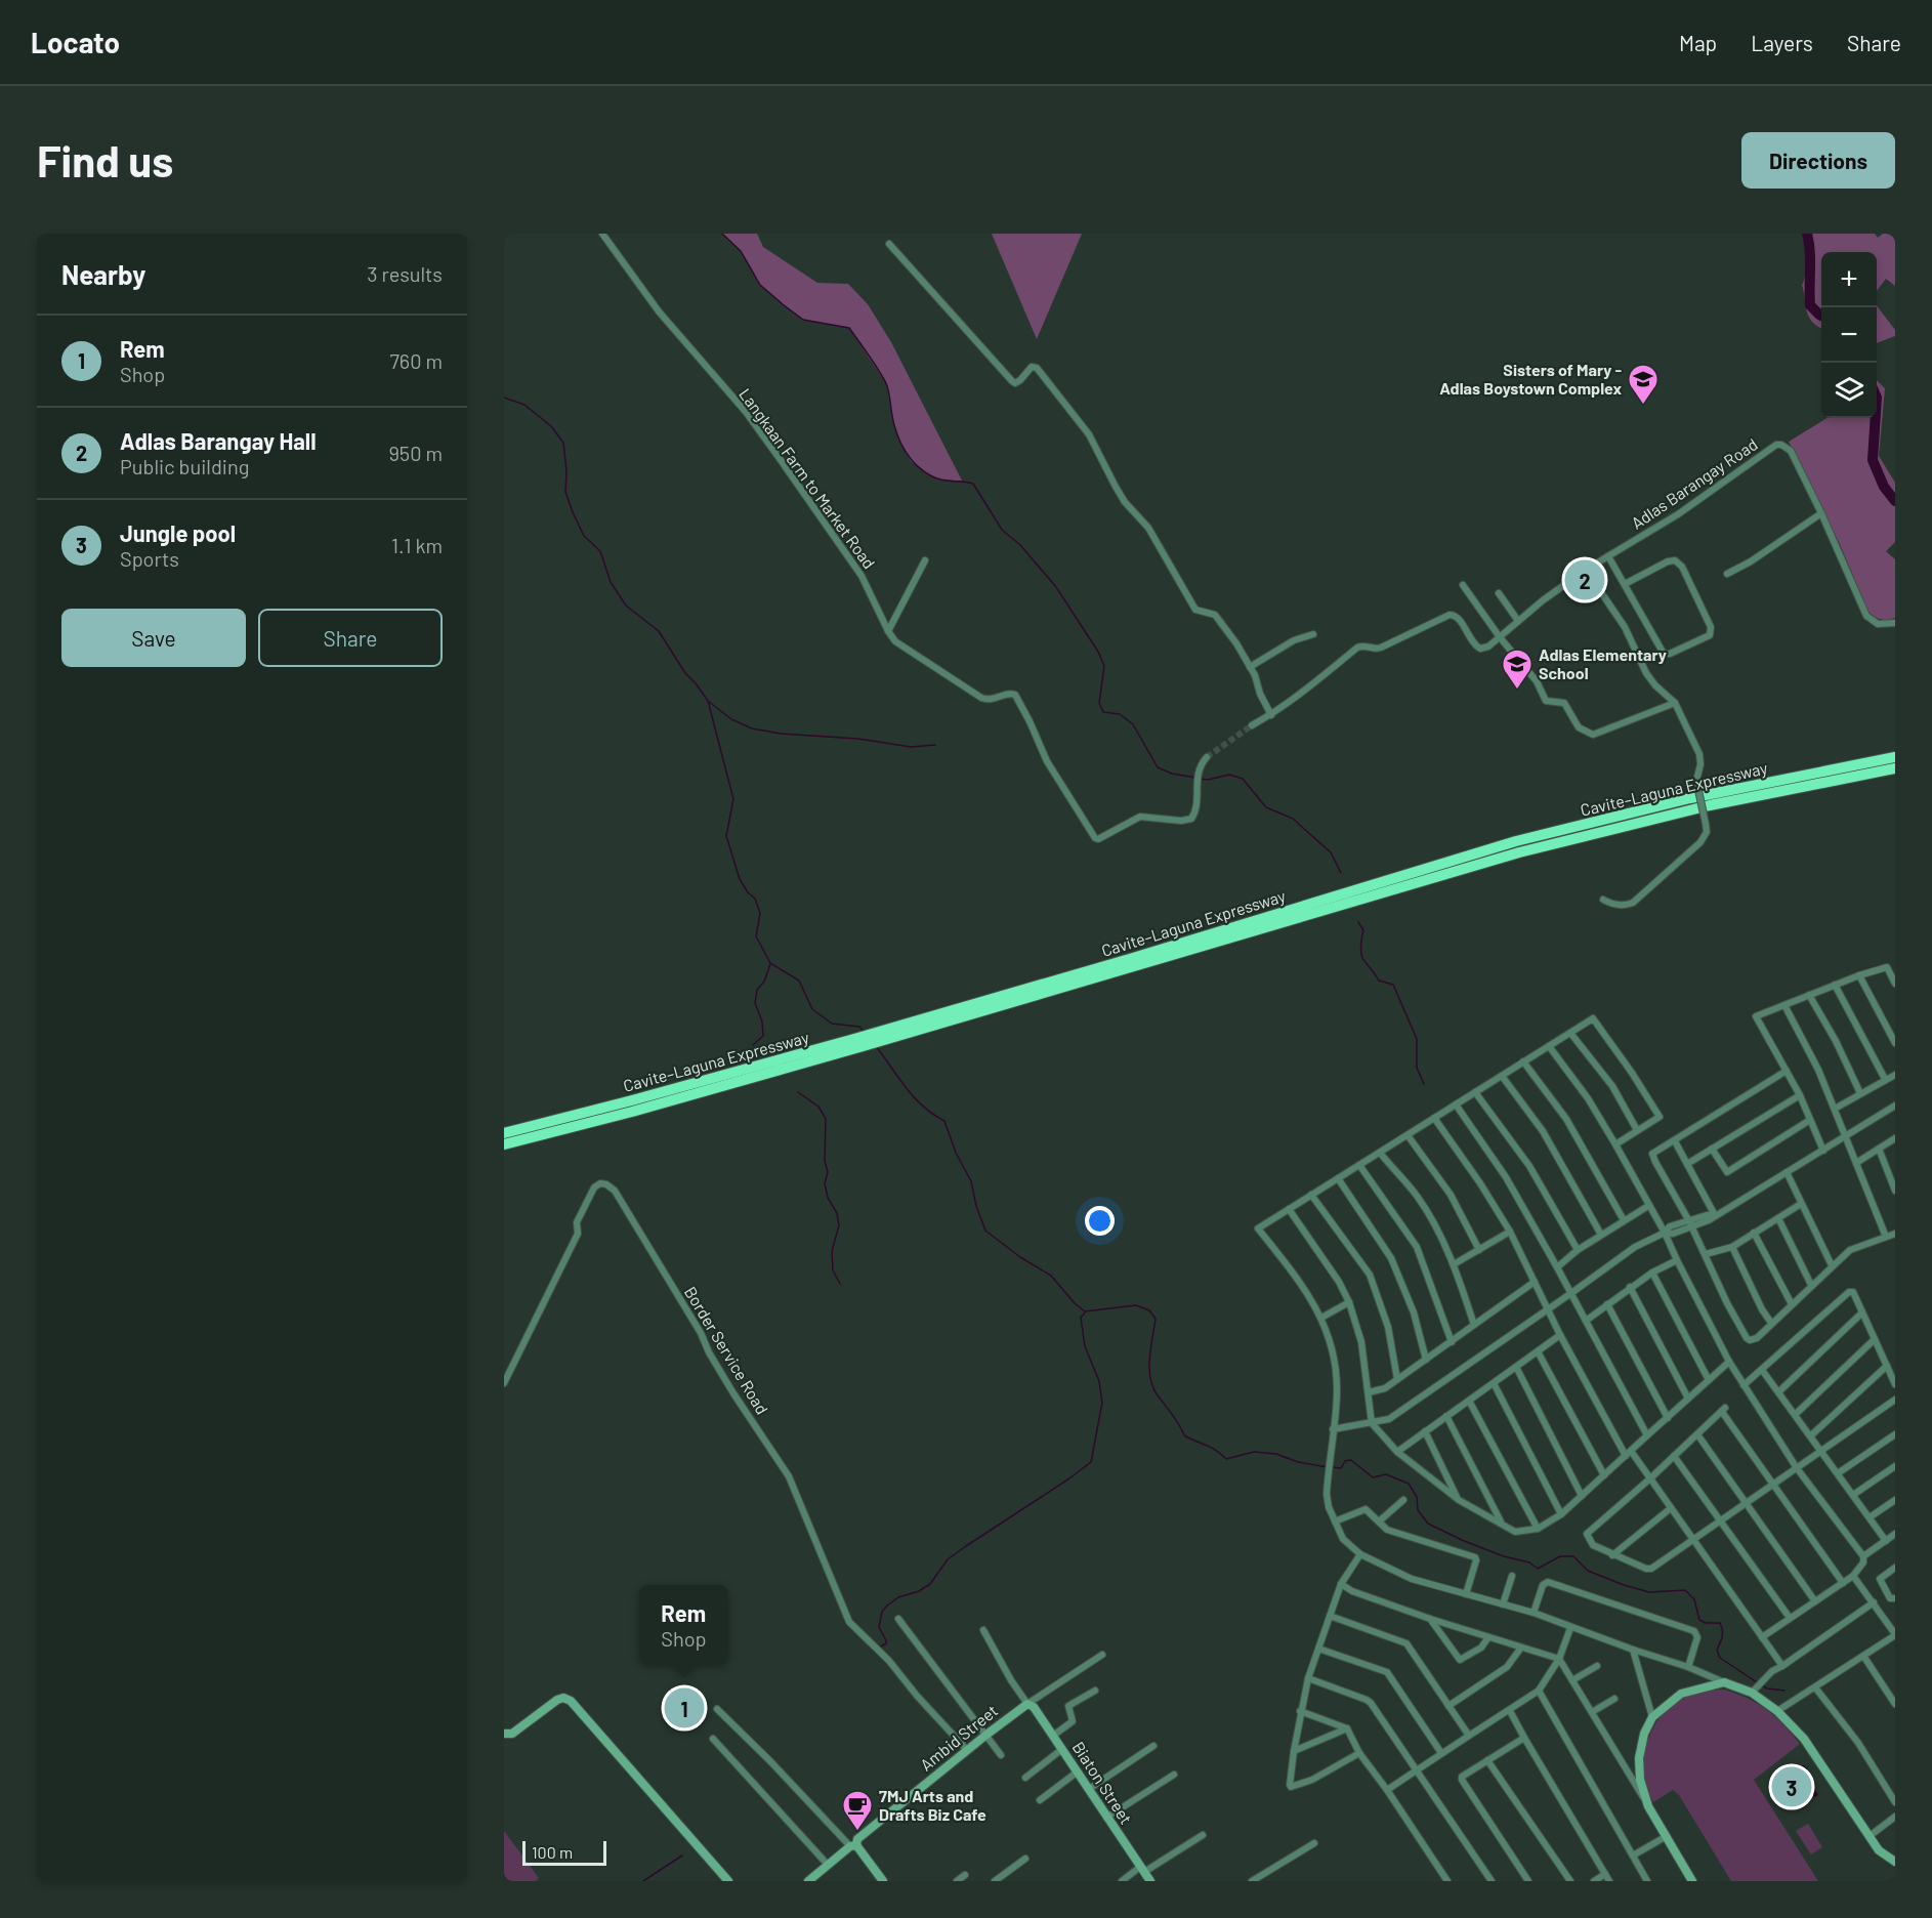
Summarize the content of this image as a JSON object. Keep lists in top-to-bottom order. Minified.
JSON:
{"streets":{"highway":["Cavite–Laguna Expressway"],"street":["Langkaan Farm to Market Road","Adlas Barangay Road","Border Service Road","Ambid Street","Biaton Street"]},"crossings":[["Border Service Road","Ambid Street"],["Ambid Street","Biaton Street"]],"places":{"school or university":["Sisters of Mary - Adlas Boystown Complex","Adlas Elementary School"],"cafe":["7MJ Arts and Drafts Biz Cafe"]},"scale_bar":"100 m","page":{"header":"Locato","nav":["Map","Layers","Share"],"buttons":["Directions",["Save","Share"]],"title":"Find us","heading":["Nearby","3 results"],"map_buttons":["+","−"],"list":[{"mark":"1","name":"Rem","note":"Shop","value":"760 m"},{"mark":"2","name":"Adlas Barangay Hall","note":"Public building","value":"950 m"},{"mark":"3","name":"Jungle pool","note":"Sports","value":"1.1 km"}],"pins":["2","1","3"],"popup":["Rem","Shop"],"scale":"100 m"}}
